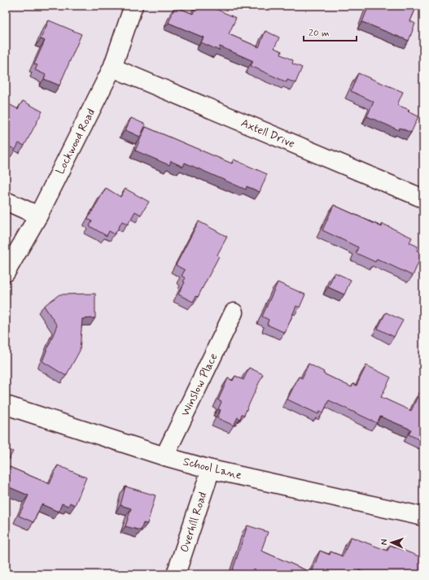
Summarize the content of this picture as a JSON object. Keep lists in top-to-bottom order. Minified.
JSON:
{"streets":{"street":["Axtell Drive","Lockwood Road","Winslow Place","School Lane","Overhill Road"]},"crossings":[["Axtell Drive","Lockwood Road"],["Winslow Place","School Lane"],["School Lane","Overhill Road"]],"scale_bar":"20 m","north":"left"}
